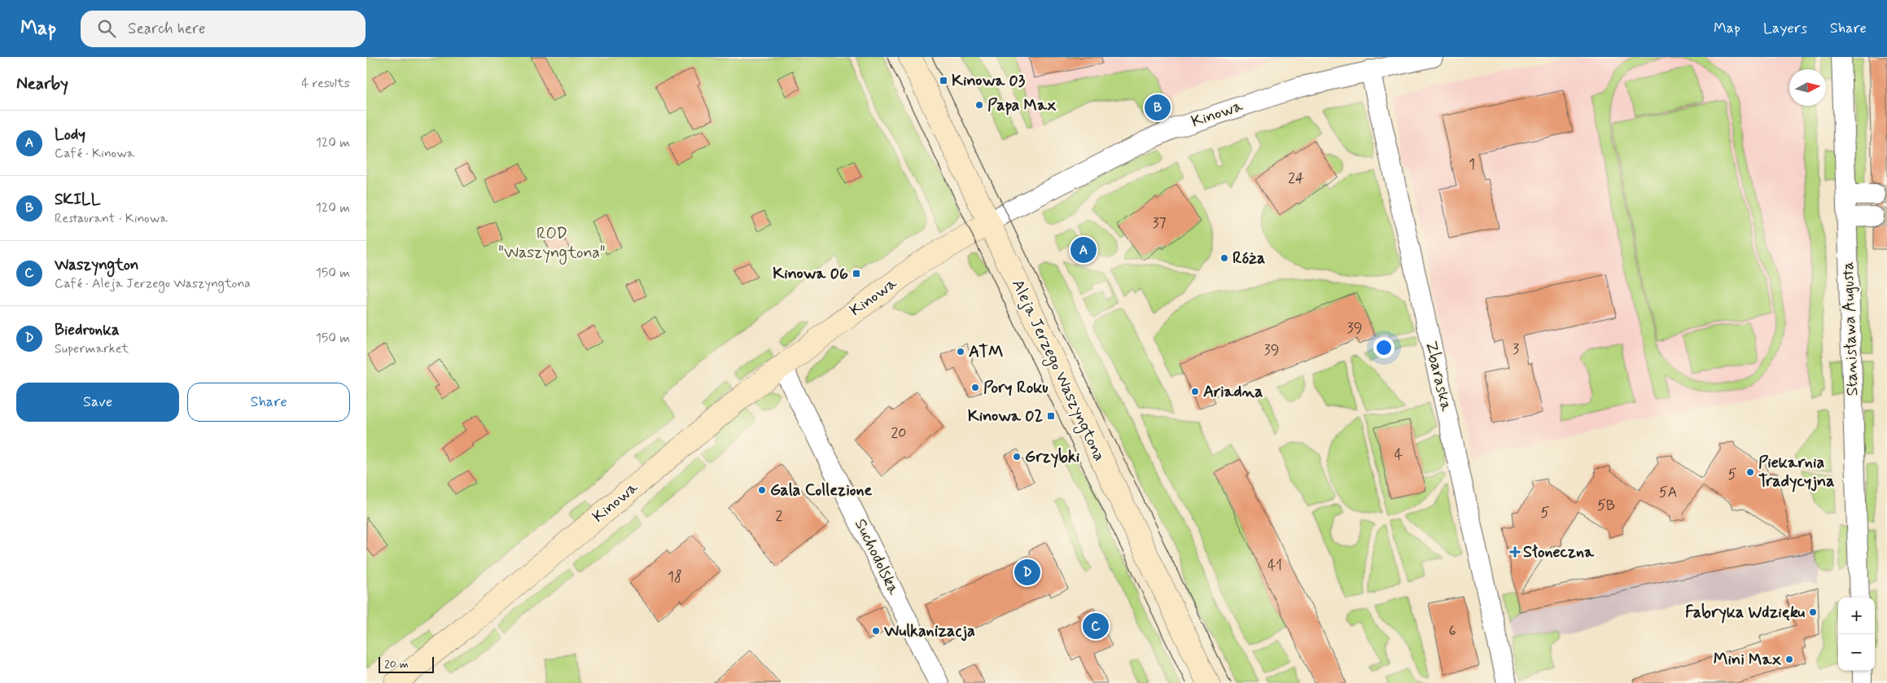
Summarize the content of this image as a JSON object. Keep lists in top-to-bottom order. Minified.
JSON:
{"streets":{"street":["Kinowa","Stanisława Augusta","Aleja Jerzego Waszyngtona","Zbaraska","Suchodolska"]},"crossings":[["Kinowa","Aleja Jerzego Waszyngtona"],["Kinowa","Zbaraska"],["Kinowa","Suchodolska"]],"parks":["ROD \"Waszyngtona\""],"places":{"transit":["Kinowa 03","Kinowa 06","Kinowa 02"],"other":["Papa Max","Róża","ATM","Pory Roku","Ariadna","Grzybki","Piekarnia Tradycyjna","Gala Collezione","Fabryka Wdzięku","Wulkanizacja","Mini Max"],"health":["Słoneczna"]},"house_numbers":["1","24","37","39","3","39","20","4","5","5A","5B","5","2","41","18","6"],"scale_bar":"20 m","north":"right","page":{"header":"Map","search":"Search here","nav":["Map","Layers","Share"],"heading":["Nearby","4 results"],"pins":["B","A","D","C"],"list":[{"mark":"A","name":"Lody","note":"Café · Kinowa","value":"120 m"},{"mark":"B","name":"SKILL","note":"Restaurant · Kinowa","value":"120 m"},{"mark":"C","name":"Waszyngton","note":"Café · Aleja Jerzego Waszyngtona","value":"150 m"},{"mark":"D","name":"Biedronka","note":"Supermarket","value":"150 m"}],"buttons":["Save","Share"],"map_buttons":["+","−"],"scale":"20 m"}}
